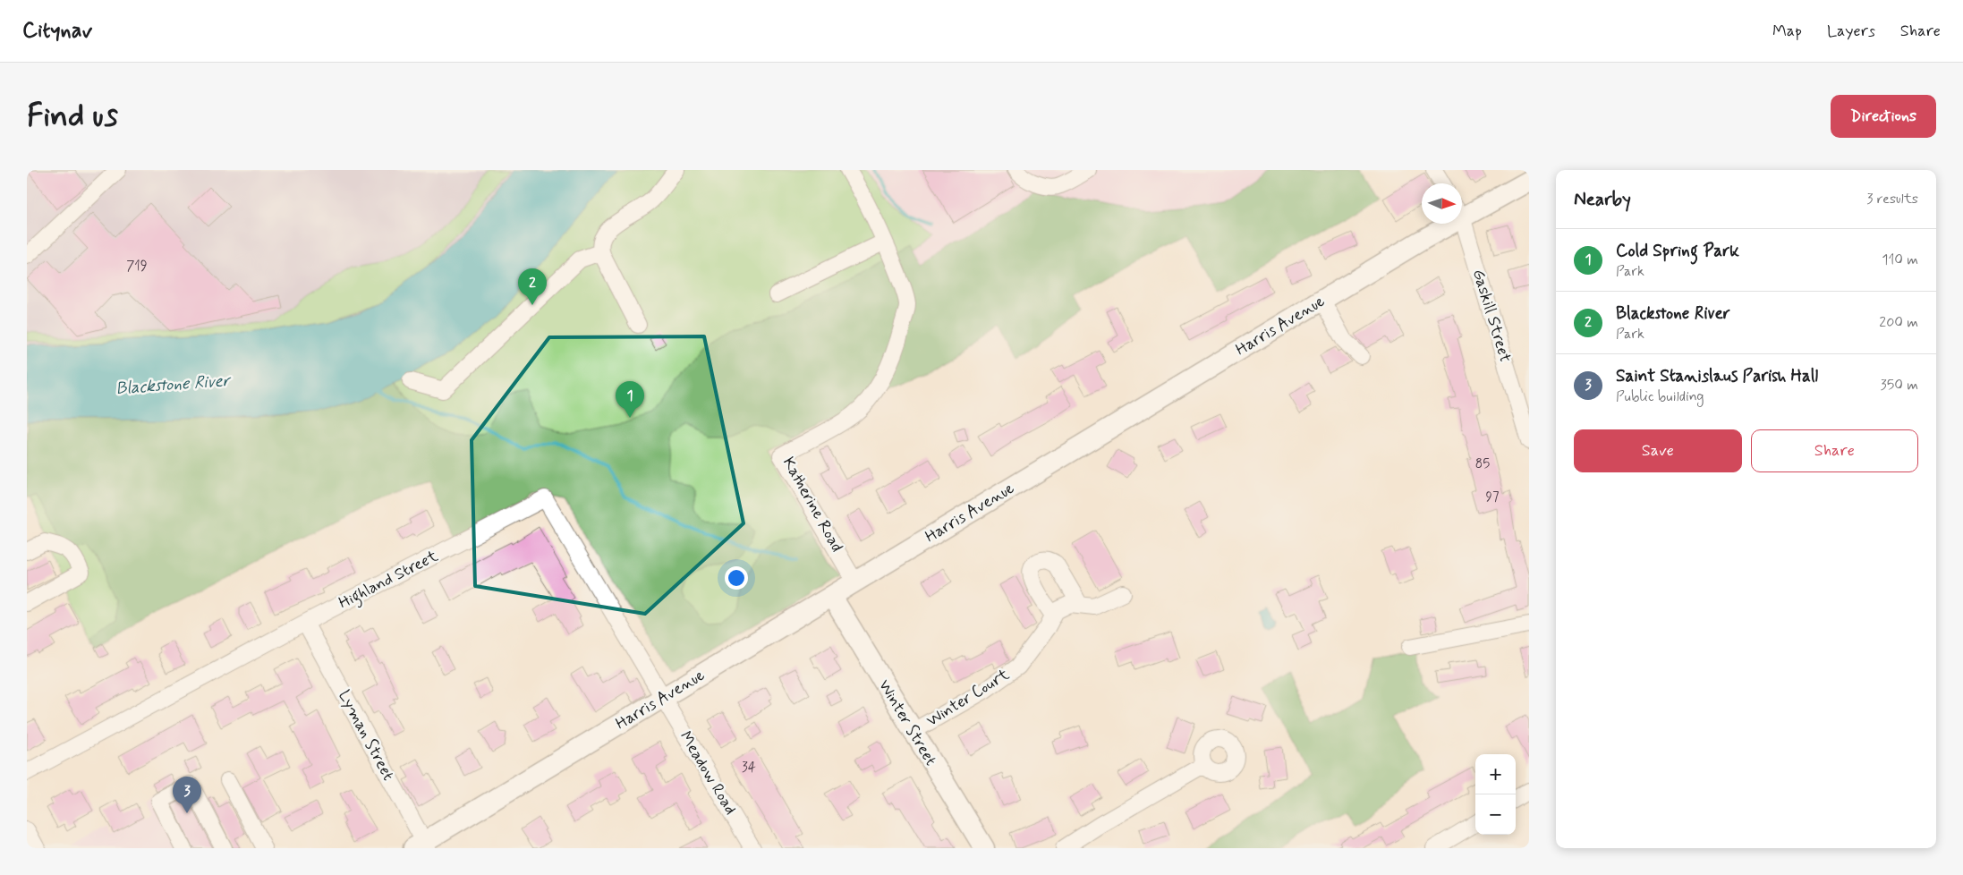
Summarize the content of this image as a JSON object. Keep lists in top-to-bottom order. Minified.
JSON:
{"streets":{"main road":["Harris Avenue","Winter Street"],"street":["Gaskill Street","Katherine Road","Highland Street","Winter Court","Lyman Street","Meadow Road"]},"crossings":[["Harris Avenue","Katherine Road"],["Harris Avenue","Highland Street"],["Harris Avenue","Winter Street"],["Harris Avenue","Lyman Street"],["Harris Avenue","Meadow Road"],["Highland Street","Lyman Street"],["Highland Street","Meadow Road"],["Winter Court","Winter Street"]],"water":["Blackstone River"],"house_numbers":["719","85","97","34"],"north":"right","page":{"header":"Citynav","nav":["Map","Layers","Share"],"buttons":["Directions",["Save","Share"]],"title":"Find us","heading":["Nearby","3 results"],"list":[{"mark":"1","name":"Cold Spring Park","note":"Park","value":"110 m"},{"mark":"2","name":"Blackstone River","note":"Park","value":"200 m"},{"mark":"3","name":"Saint Stanislaus Parish Hall","note":"Public building","value":"350 m"}],"pins":["2","1","3"],"map_buttons":["+","−"]}}
